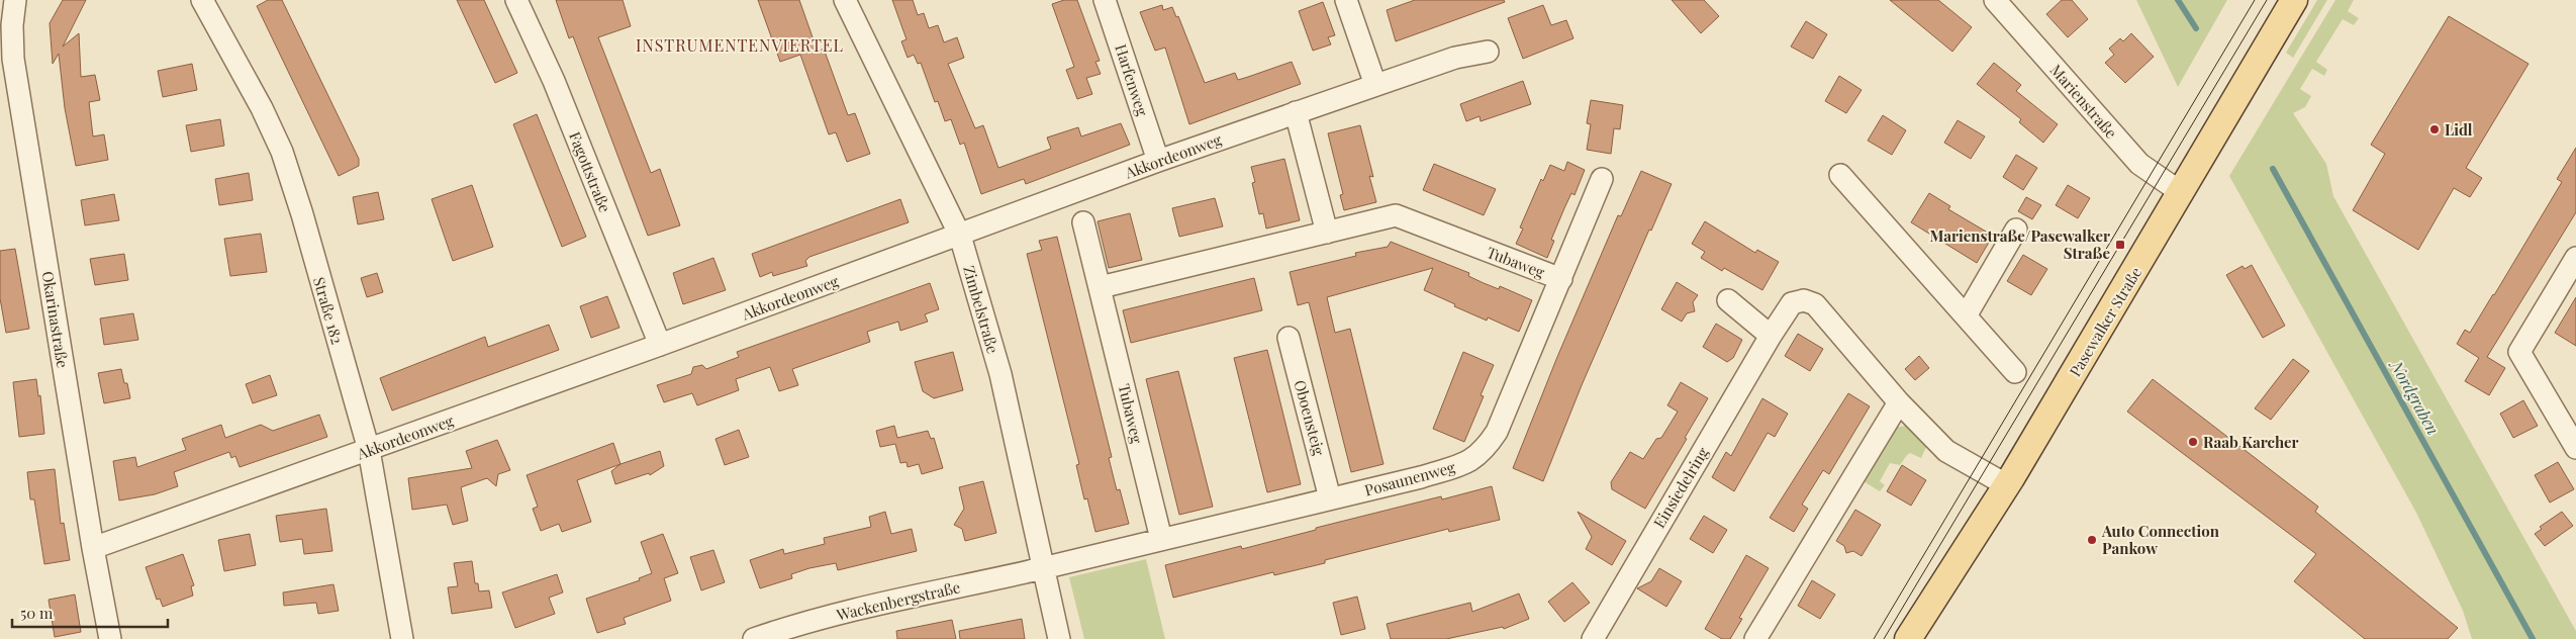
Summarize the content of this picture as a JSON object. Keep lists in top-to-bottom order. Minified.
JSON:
{"streets":{"main road":["Pasewalker Straße"],"street":["Harfenweg","Marienstraße","Akkordeonweg","Fagottstraße","Tubaweg","Zimbelstraße","Straße 182","Okarinastraße","Oboensteig","Posaunenweg","Einsiedelring","Wackenbergstraße"]},"crossings":[["Harfenweg","Akkordeonweg"],["Marienstraße","Pasewalker Straße"],["Akkordeonweg","Fagottstraße"],["Akkordeonweg","Zimbelstraße"],["Akkordeonweg","Straße 182"],["Akkordeonweg","Okarinastraße"],["Tubaweg","Posaunenweg"],["Zimbelstraße","Posaunenweg"],["Zimbelstraße","Wackenbergstraße"],["Pasewalker Straße","Einsiedelring"],["Oboensteig","Posaunenweg"],["Posaunenweg","Wackenbergstraße"]],"districts":["INSTRUMENTENVIERTEL"],"water":["Nordgraben"],"places":{"other":["Lidl","Raab Karcher","Auto Connection Pankow"],"transit":["Marienstraße/Pasewalker Straße"]},"scale_bar":"50 m"}
